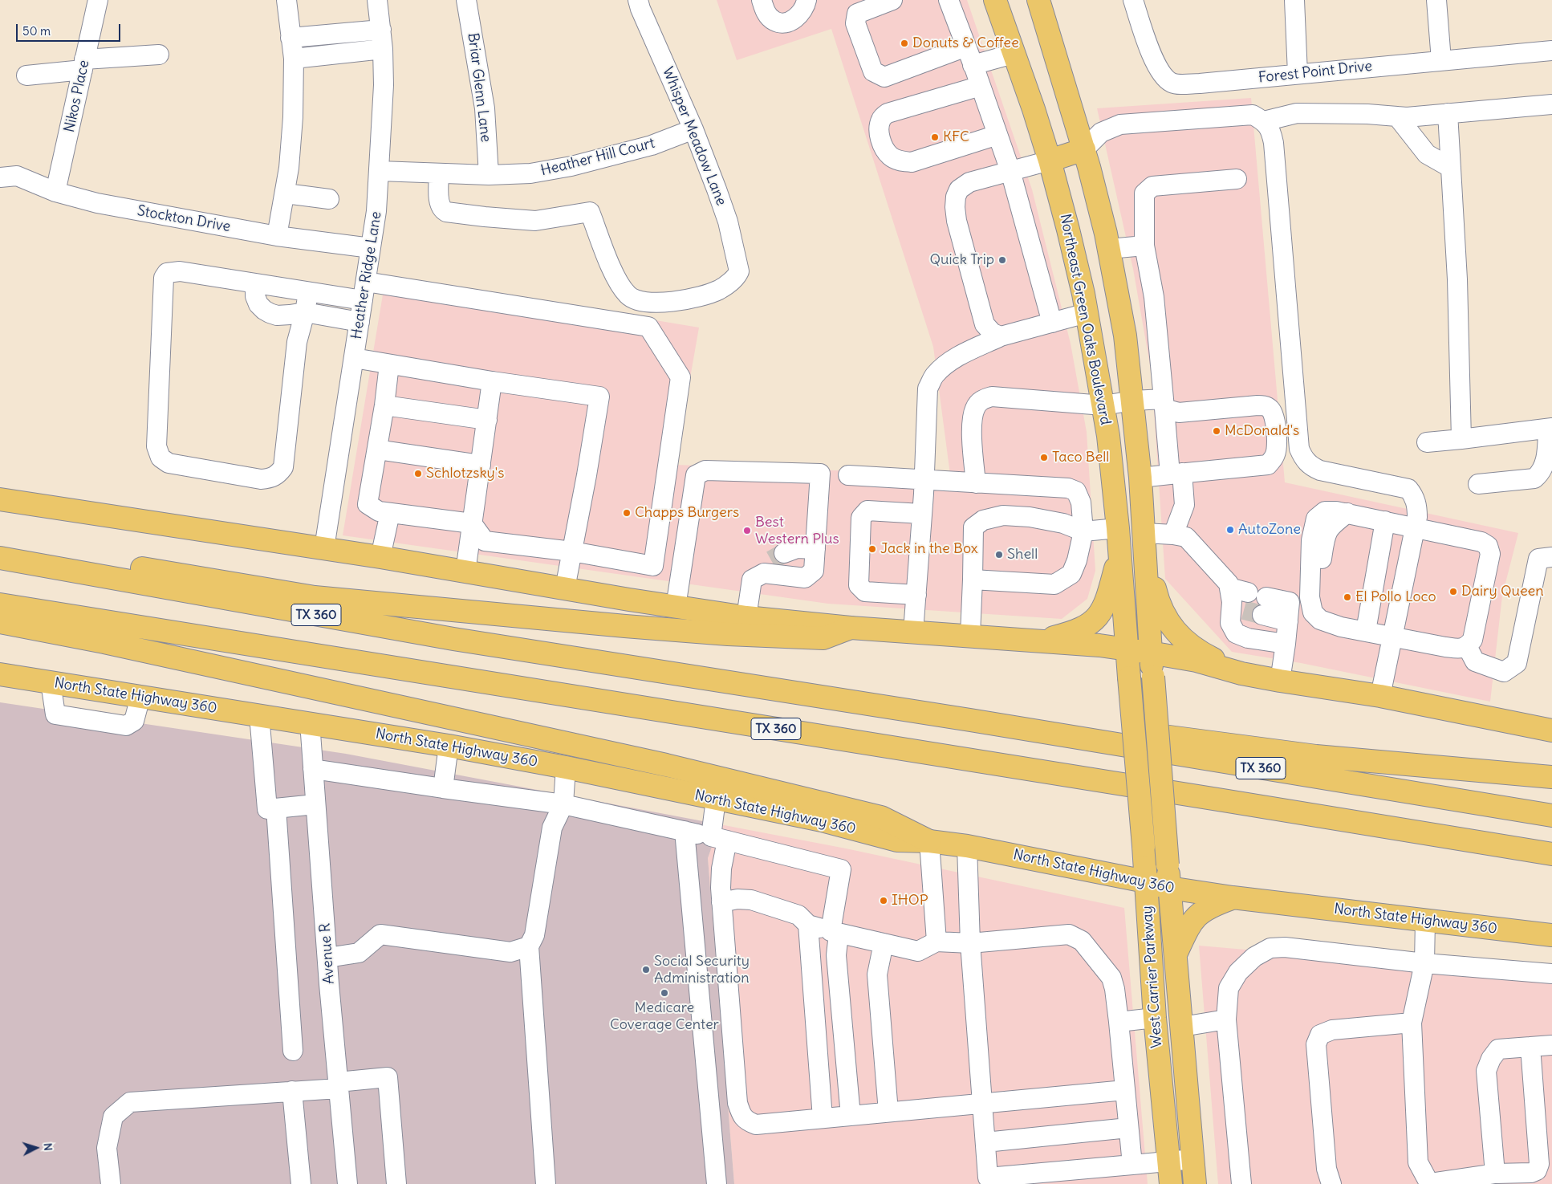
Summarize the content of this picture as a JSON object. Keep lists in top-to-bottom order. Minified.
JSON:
{"streets":{"main road":["Northeast Green Oaks Boulevard","TX 360","North State Highway 360","West Carrier Parkway"],"street":["Forest Point Drive","Briar Glenn Lane","Nikos Place","Whisper Meadow Lane","Heather Hill Court","Stockton Drive","Heather Ridge Lane","Avenue R"]},"crossings":[["Briar Glenn Lane","Heather Hill Court"],["Nikos Place","Stockton Drive"],["Whisper Meadow Lane","Heather Hill Court"],["Heather Hill Court","Heather Ridge Lane"],["Stockton Drive","Heather Ridge Lane"],["Northeast Green Oaks Boulevard","West Carrier Parkway"],["North State Highway 360","Avenue R"],["North State Highway 360","West Carrier Parkway"]],"places":["Donuts & Coffee","KFC","Quick Trip","McDonald's","Taco Bell","Schlotzsky's","Chapps Burgers","AutoZone","Best Western Plus","Jack in the Box","Shell","Dairy Queen","El Pollo Loco","IHOP","Social Security Administration","Medicare Coverage Center"],"scale_bar":"50 m","north":"right"}
